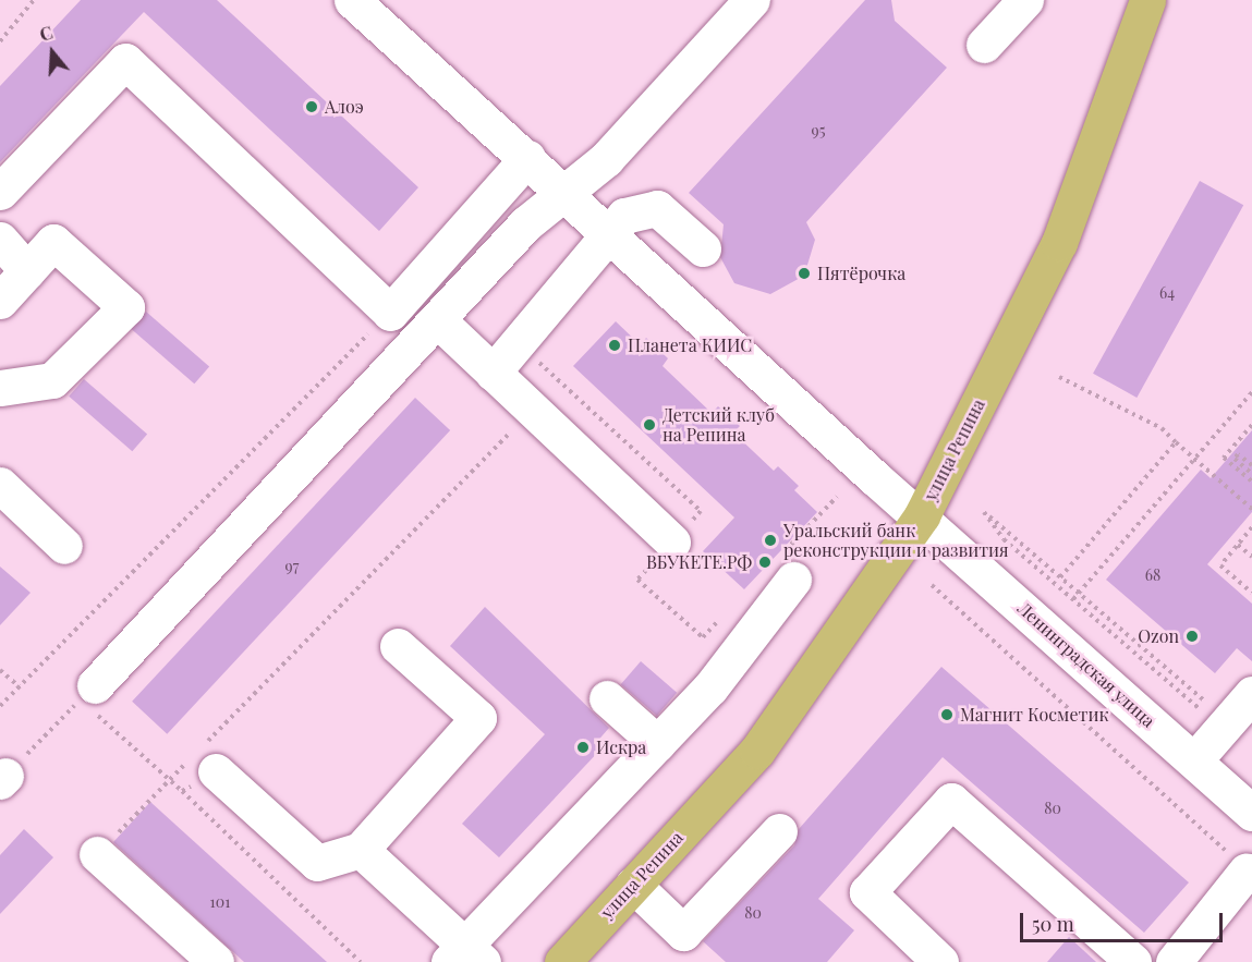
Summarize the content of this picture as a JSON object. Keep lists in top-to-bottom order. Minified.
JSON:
{"streets":{"main road":["улица Репина"],"street":["Ленинградская улица"]},"crossings":[["улица Репина","Ленинградская улица"]],"places":["Алоэ","Пятёрочка","Планета КИИС","Детский клуб на Репина","Уральский банк реконструкции и развития","ВБУКЕТЕ.РФ","Ozon","Магнит Косметик","Искра"],"house_numbers":["95","64","97","68","80","101","80"],"scale_bar":"50 m","north":"top"}
